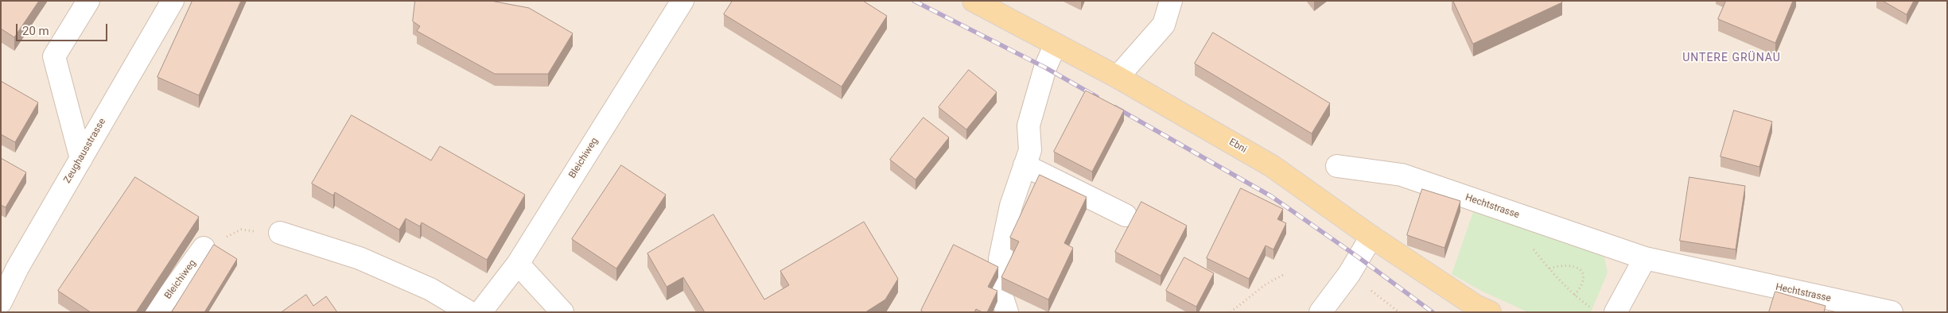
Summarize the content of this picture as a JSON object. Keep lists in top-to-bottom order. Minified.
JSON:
{"streets":{"main road":["Ebni"],"street":["Zeughausstrasse","Bleichiweg","Hechtstrasse"]},"districts":["UNTERE GRÜNAU"],"scale_bar":"20 m"}
